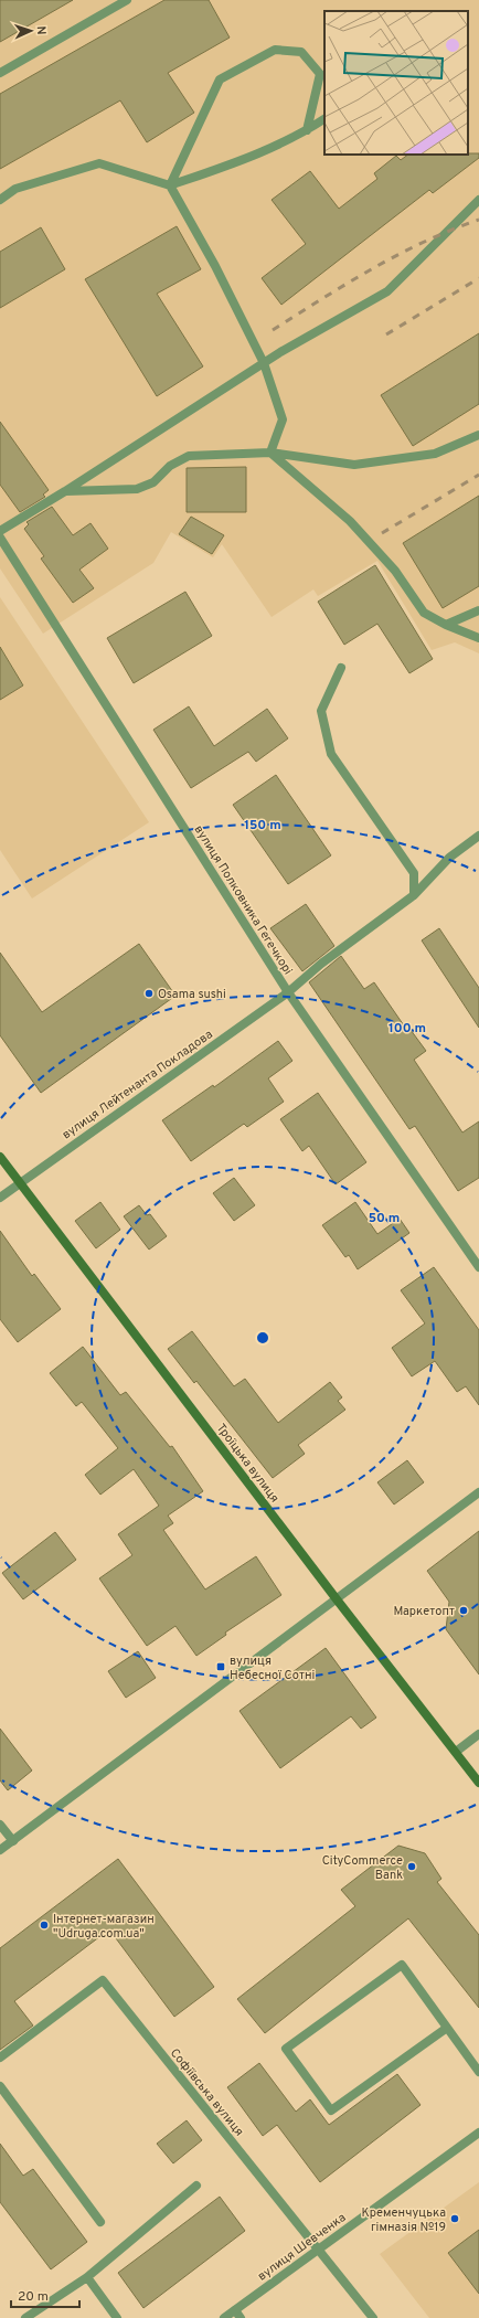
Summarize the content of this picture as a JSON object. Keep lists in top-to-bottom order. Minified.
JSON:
{"streets":{"main road":["Троїцька вулиця"],"street":["вулиця Полковника Гегечкорі","вулиця Лейтенанта Покладова","Софіївська вулиця","вулиця Шевченка"]},"crossings":[["вулиця Полковника Гегечкорі","вулиця Лейтенанта Покладова"],["вулиця Лейтенанта Покладова","Троїцька вулиця"],["Софіївська вулиця","вулиця Шевченка"]],"places":{"other":["Osama sushi","Маркетопт","CityCommerce Bank","Iнтернет-магазин \"Udruga.com.ua\"","Кременчуцька гімназія №19"],"transit":["вулиця Небесної Сотні"]},"scale_bar":"20 m","north":"right","rings":["150 m","100 m","50 m"]}
